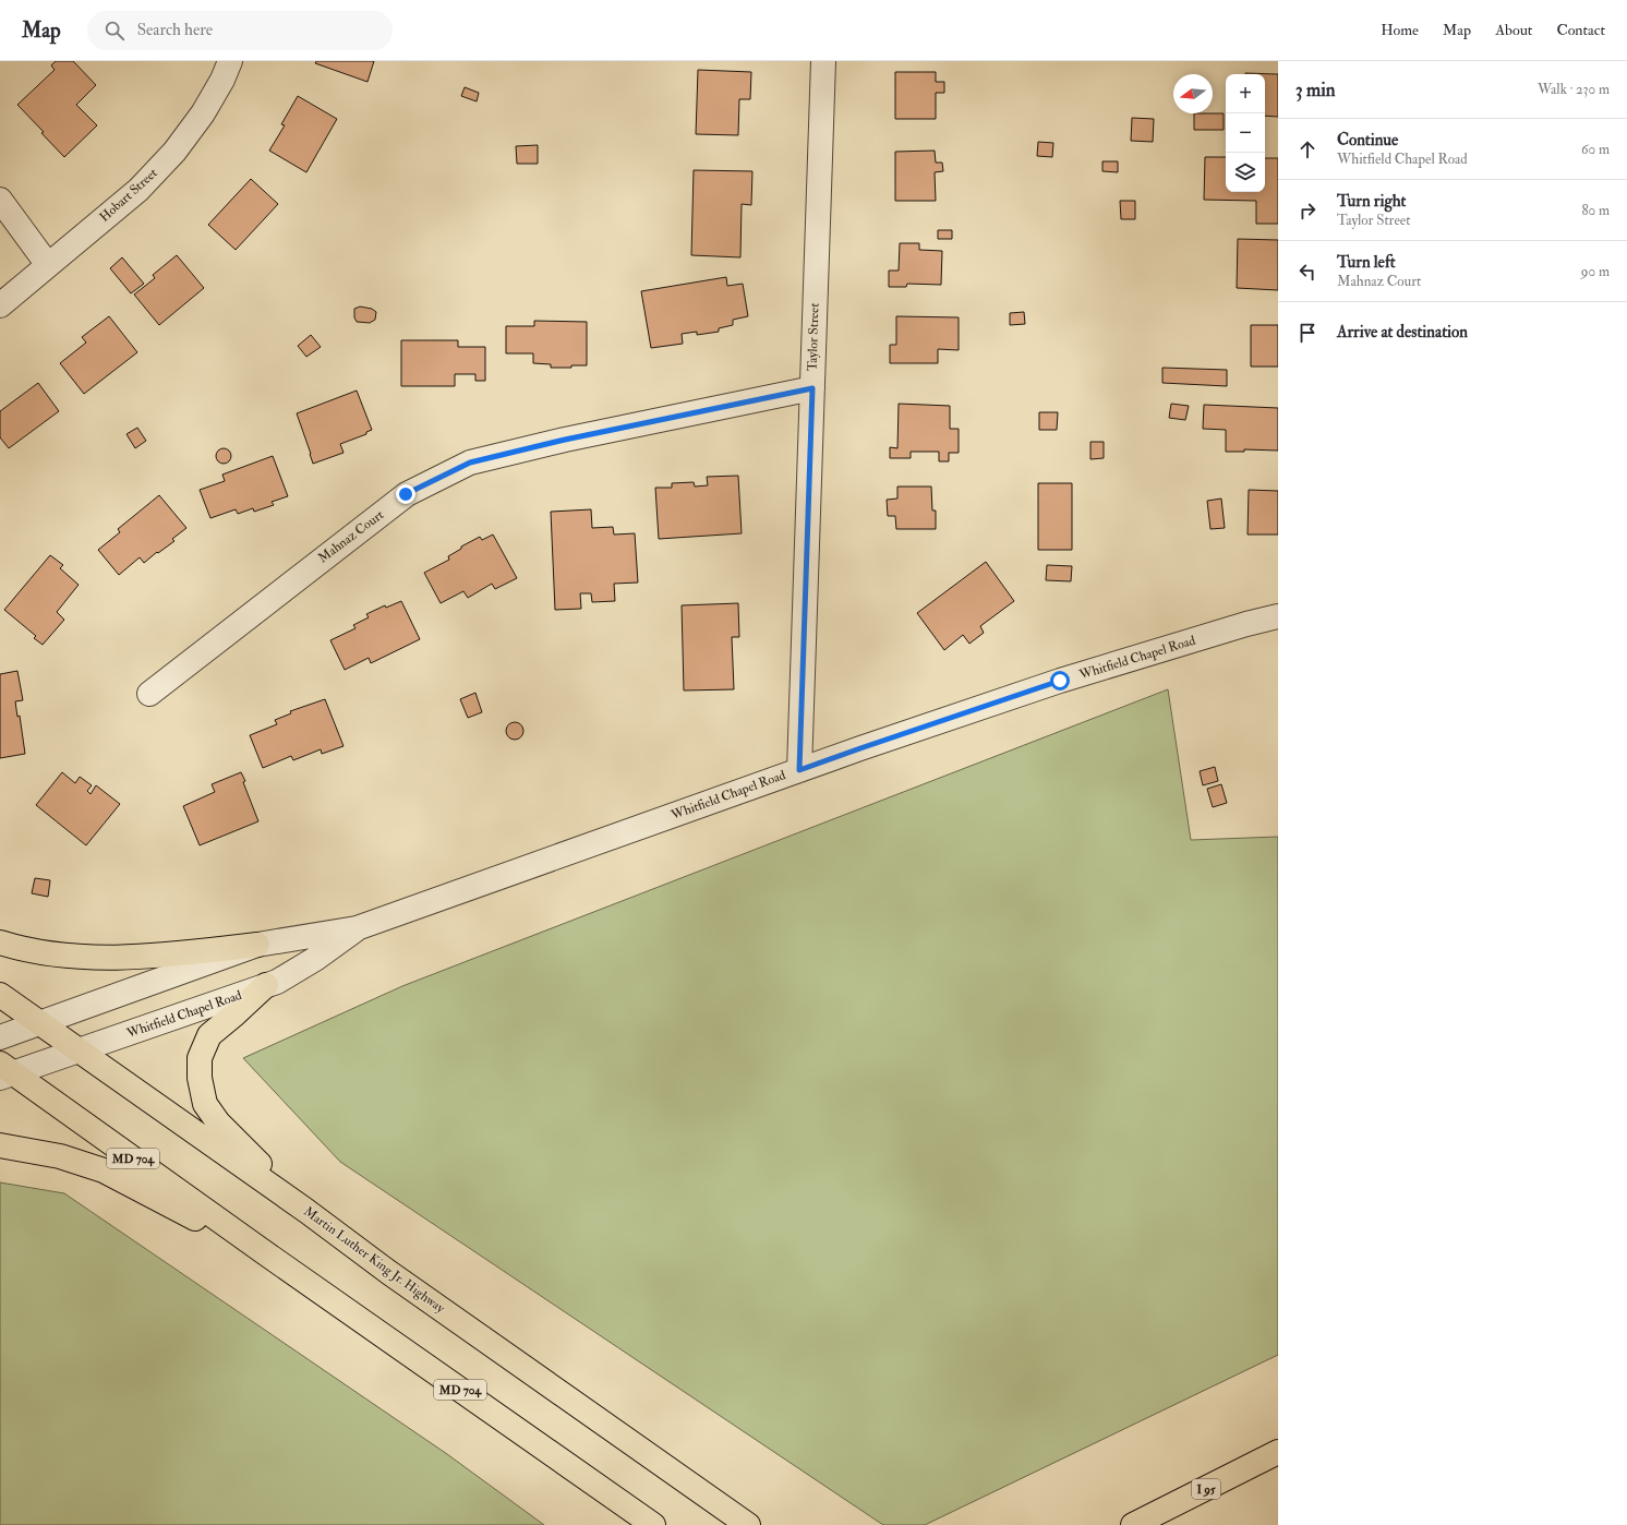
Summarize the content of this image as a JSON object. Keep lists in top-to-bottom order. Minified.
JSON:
{"streets":{"main road":["MD 704","Martin Luther King Jr. Highway","I 95"],"street":["Hobart Street","Taylor Street","Mahnaz Court","Whitfield Chapel Road"]},"crossings":[["Taylor Street","Mahnaz Court"],["Taylor Street","Whitfield Chapel Road"],["Whitfield Chapel Road","MD 704"],["Whitfield Chapel Road","Martin Luther King Jr. Highway"]],"north":"left","page":{"header":"Map","search":"Search here","nav":["Home","Map","About","Contact"],"heading":["3 min","Walk · 230 m"],"map_buttons":["+","−"],"list":[["Continue","Whitfield Chapel Road","60 m"],["Turn right","Taylor Street","80 m"],["Turn left","Mahnaz Court","90 m"],"Arrive at destination"]}}
